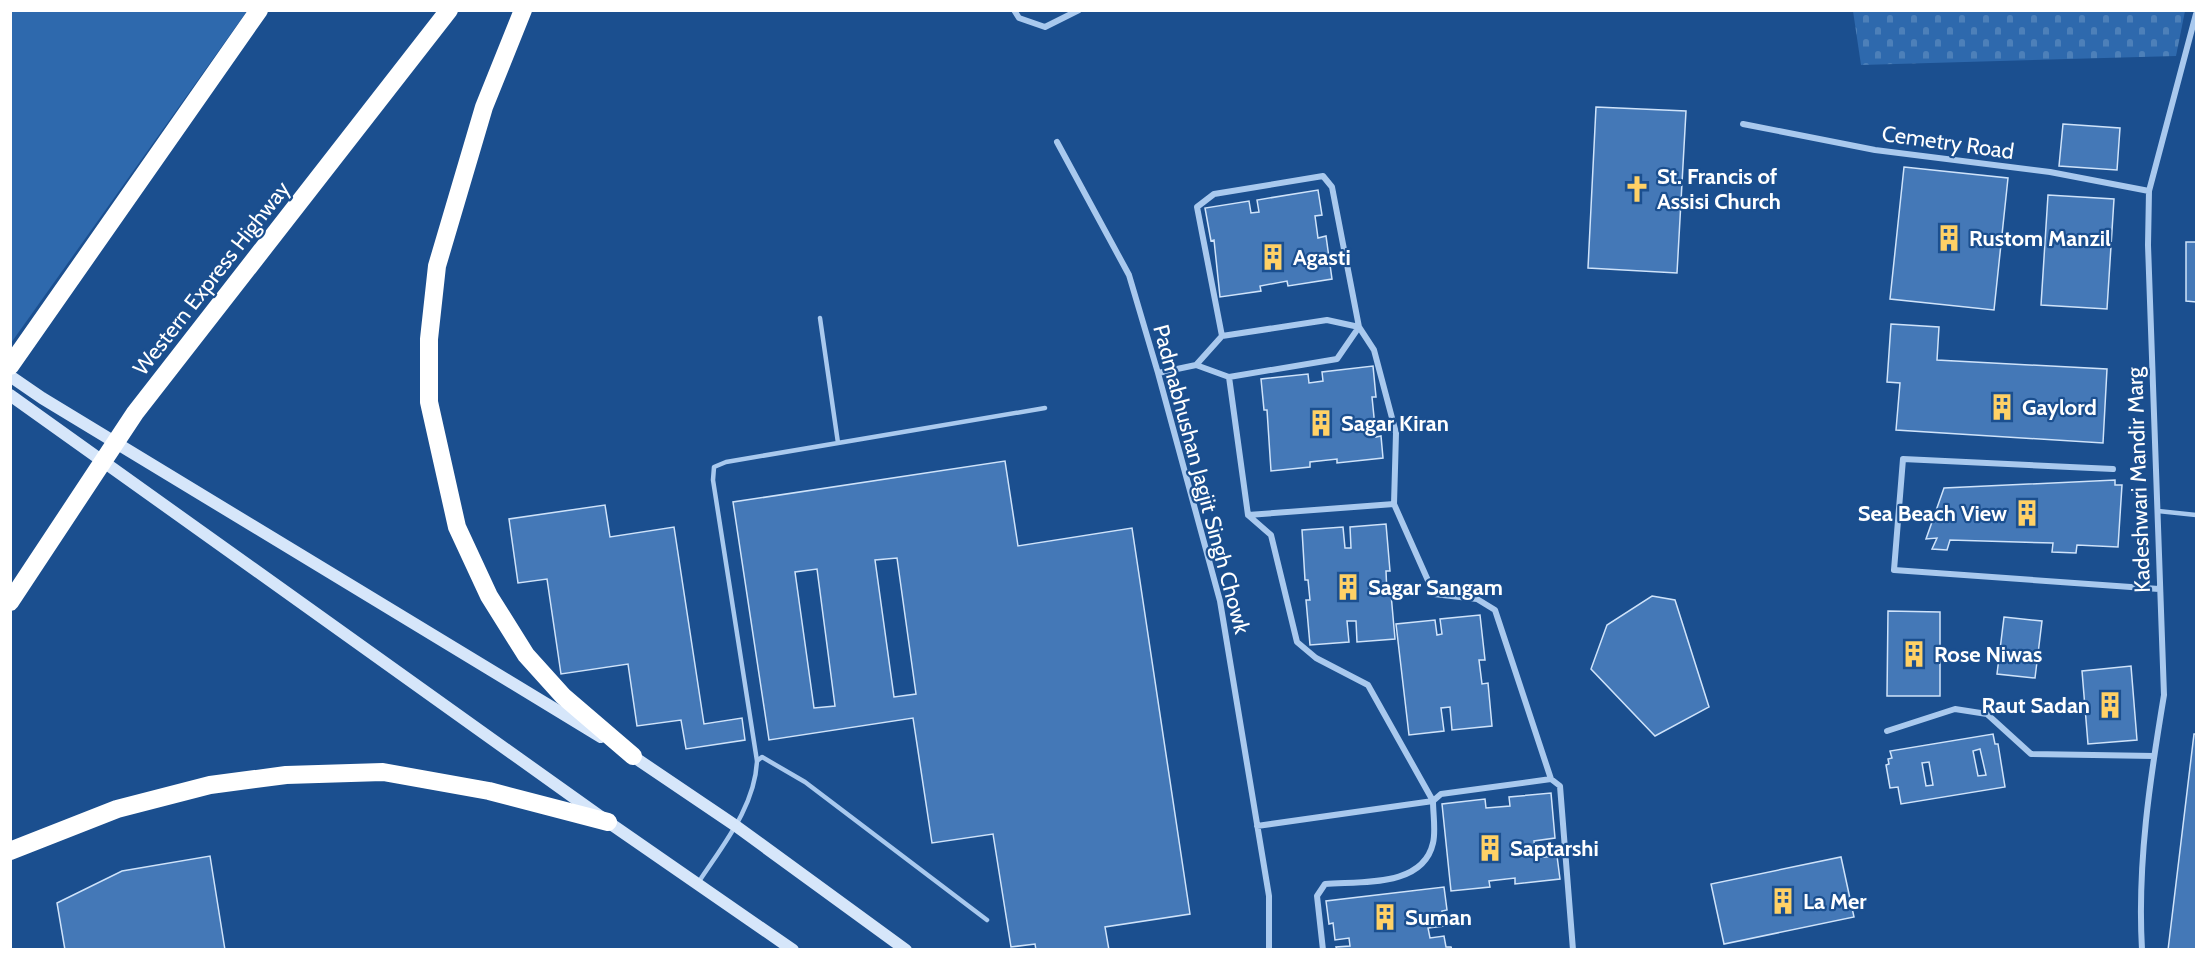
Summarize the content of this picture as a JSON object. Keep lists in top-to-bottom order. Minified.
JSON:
{"streets":{"highway":["Western Express Highway"],"street":["Cemetry Road","Padmabhushan Jagjit Singh Chowk","Kadeshwari Mandir Marg"]},"crossings":[["Cemetry Road","Kadeshwari Mandir Marg"]],"places":{"church":["St. Francis of Assisi Church"],"building":["Rustom Manzil","Agasti","Gaylord","Sagar Kiran","Sea Beach View","Sagar Sangam","Rose Niwas","Raut Sadan","Saptarshi","La Mer","Suman"]}}
